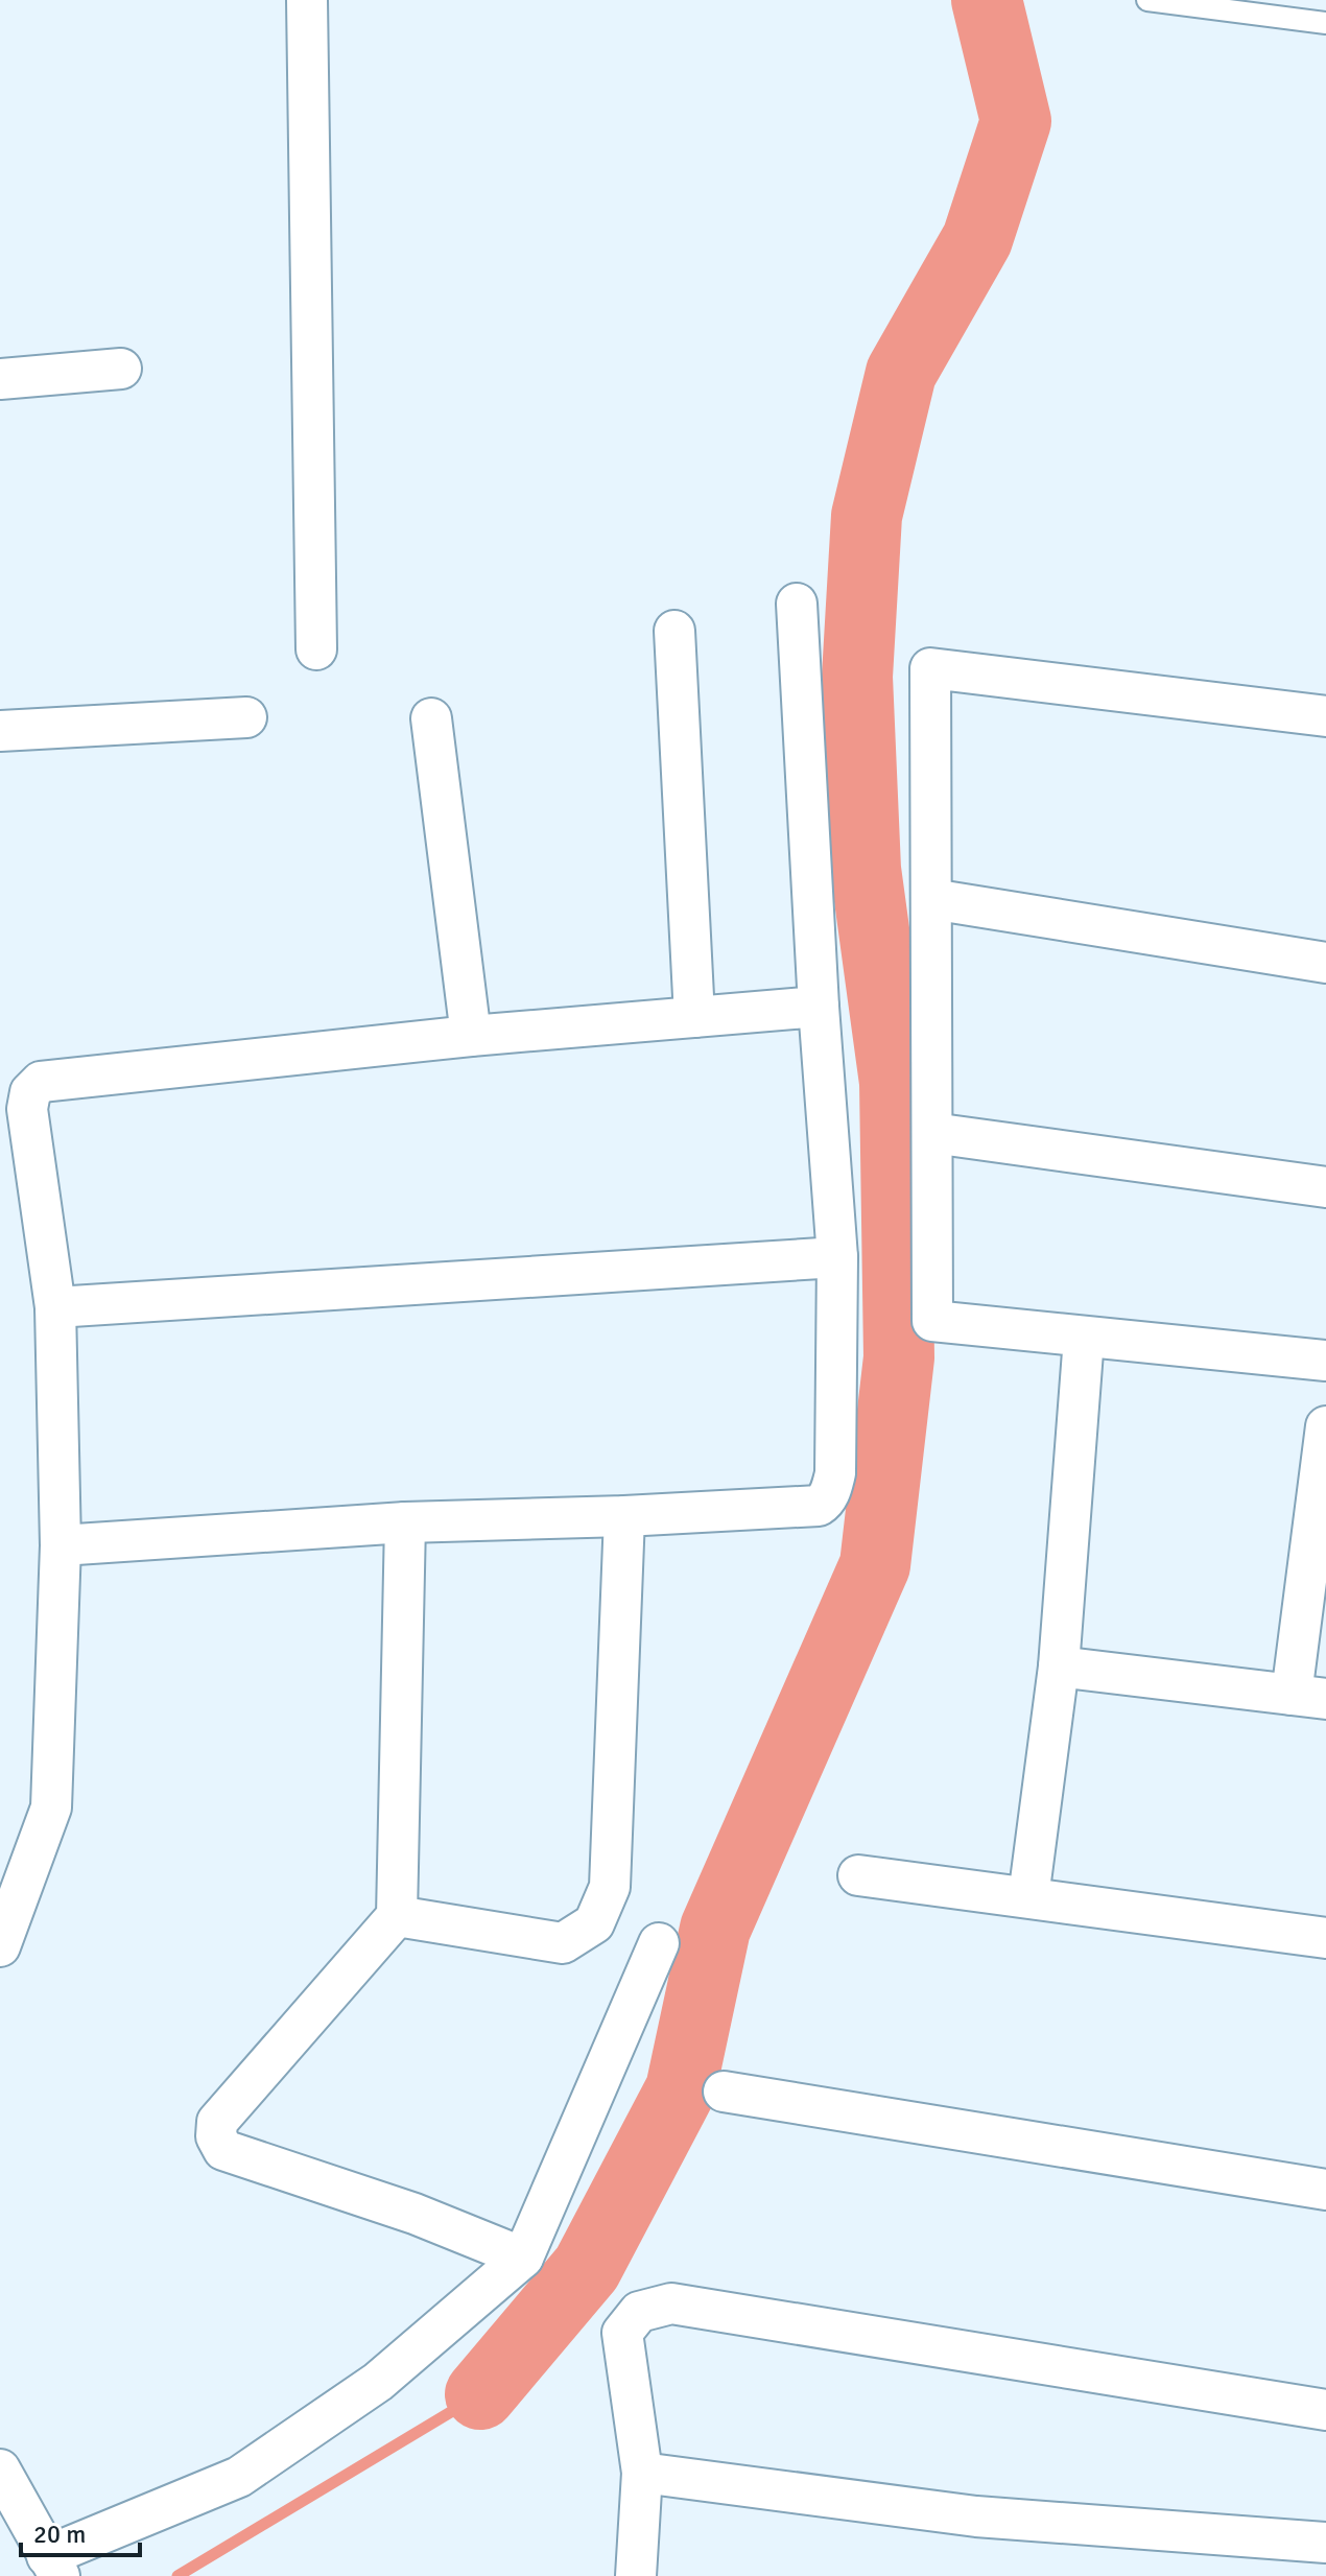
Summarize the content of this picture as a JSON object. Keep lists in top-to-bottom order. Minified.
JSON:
{"scale_bar":"20 m"}
